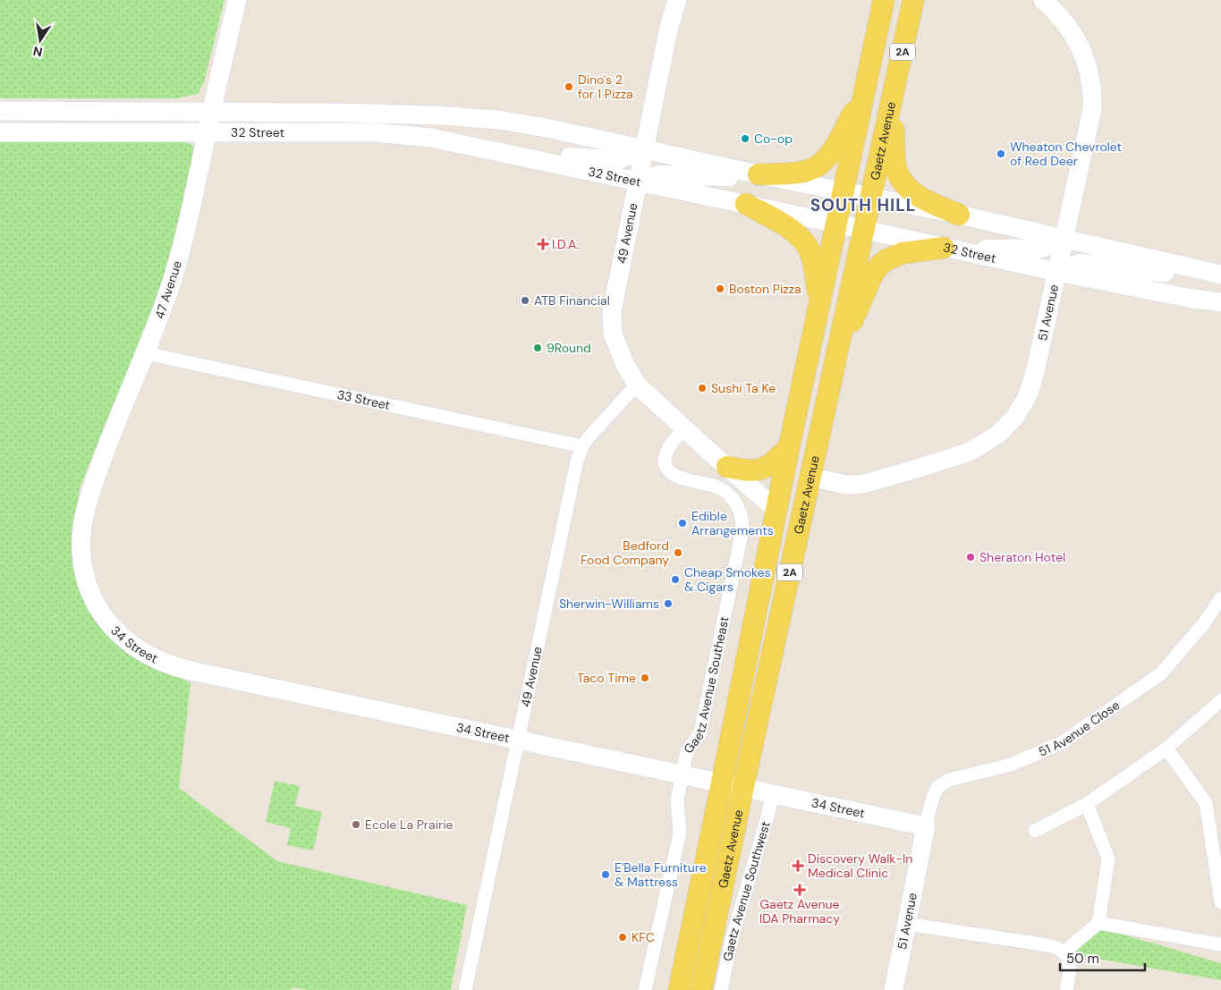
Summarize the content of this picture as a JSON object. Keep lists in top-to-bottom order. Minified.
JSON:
{"streets":{"main road":["2A","32 Street","Gaetz Avenue","49 Avenue","47 Avenue","51 Avenue","34 Street"],"street":["33 Street","Gaetz Avenue Southeast","51 Avenue Close","Gaetz Avenue Southwest"]},"crossings":[["32 Street","Gaetz Avenue"],["32 Street","49 Avenue"],["32 Street","47 Avenue"],["32 Street","51 Avenue"],["Gaetz Avenue","49 Avenue"],["Gaetz Avenue","51 Avenue"],["Gaetz Avenue","34 Street"],["49 Avenue","33 Street"],["49 Avenue","34 Street"],["49 Avenue","Gaetz Avenue Southeast"],["47 Avenue","33 Street"],["47 Avenue","34 Street"],["51 Avenue","34 Street"],["51 Avenue","51 Avenue Close"],["34 Street","Gaetz Avenue Southeast"],["34 Street","51 Avenue Close"],["34 Street","Gaetz Avenue Southwest"]],"districts":["SOUTH HILL"],"places":{"other":["Dino's 2 for 1 Pizza","Co-op","Wheaton Chevrolet of Red Deer","Boston Pizza","ATB Financial","9Round","Sushi Ta Ke","Edible Arrangements","Bedford Food Company","Sheraton Hotel","Cheap Smokes & Cigars","Sherwin-Williams","Taco Time","Ecole La Prairie","E'Bella Furniture & Mattress","KFC"],"health":["I.D.A.","Discovery Walk-In Medical Clinic","Gaetz Avenue IDA Pharmacy"]},"scale_bar":"50 m","north":"bottom"}
